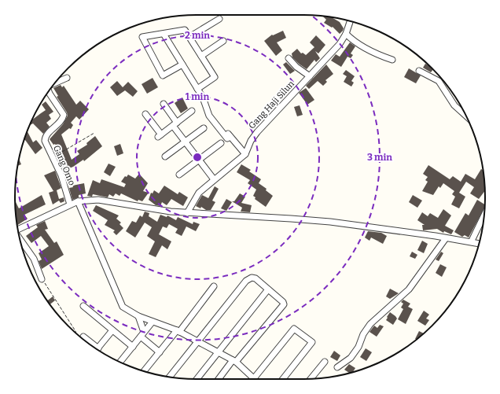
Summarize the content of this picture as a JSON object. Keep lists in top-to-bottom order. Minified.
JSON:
{"streets":{"street":["Gang Haji Silun","Gang Omo"]},"rings":["2 min","1 min","3 min"]}
